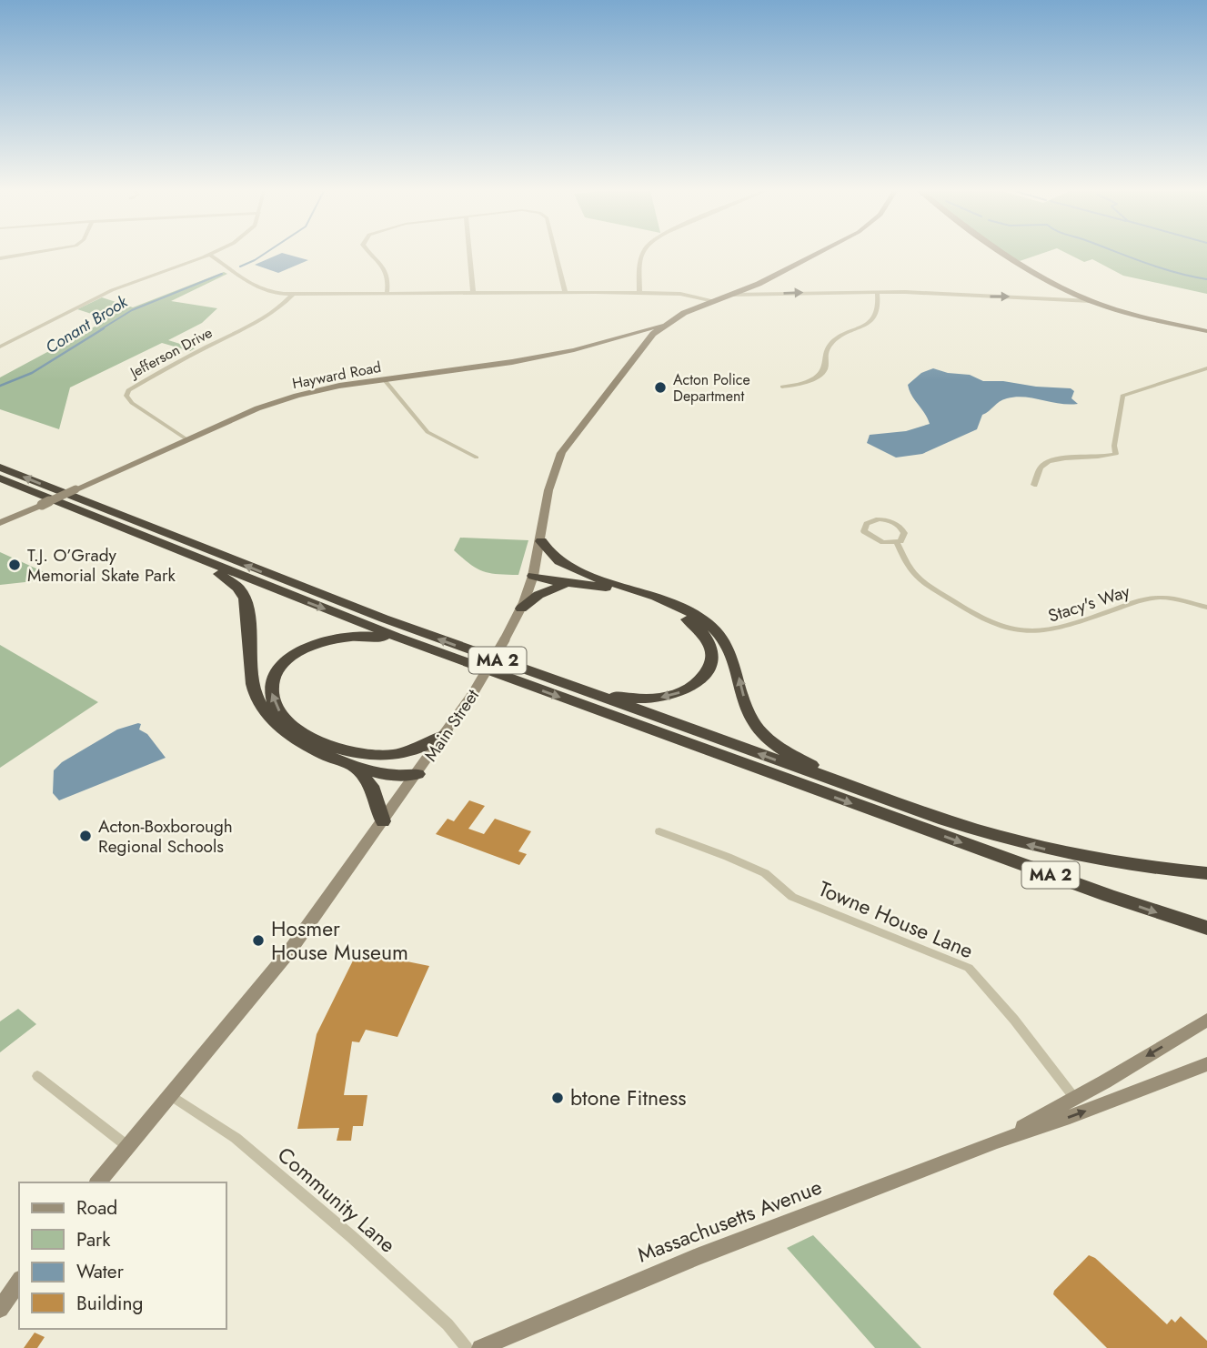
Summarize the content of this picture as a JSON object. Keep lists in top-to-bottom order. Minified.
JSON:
{"streets":{"highway":["MA 2"],"main road":["Hayward Road","Main Street","Massachusetts Avenue"],"street":["Jefferson Drive","Stacy's Way","Towne House Lane","Community Lane"]},"crossings":[["Jefferson Drive","Hayward Road"],["Hayward Road","Main Street"],["Main Street","Community Lane"],["Towne House Lane","Massachusetts Avenue"]],"water":["Conant Brook"],"places":["Acton Police Department","T.J. O’Grady Memorial Skate Park","Acton-Boxborough Regional Schools","Hosmer House Museum","btone Fitness"],"legend":["Road","Park","Water","Building"]}
